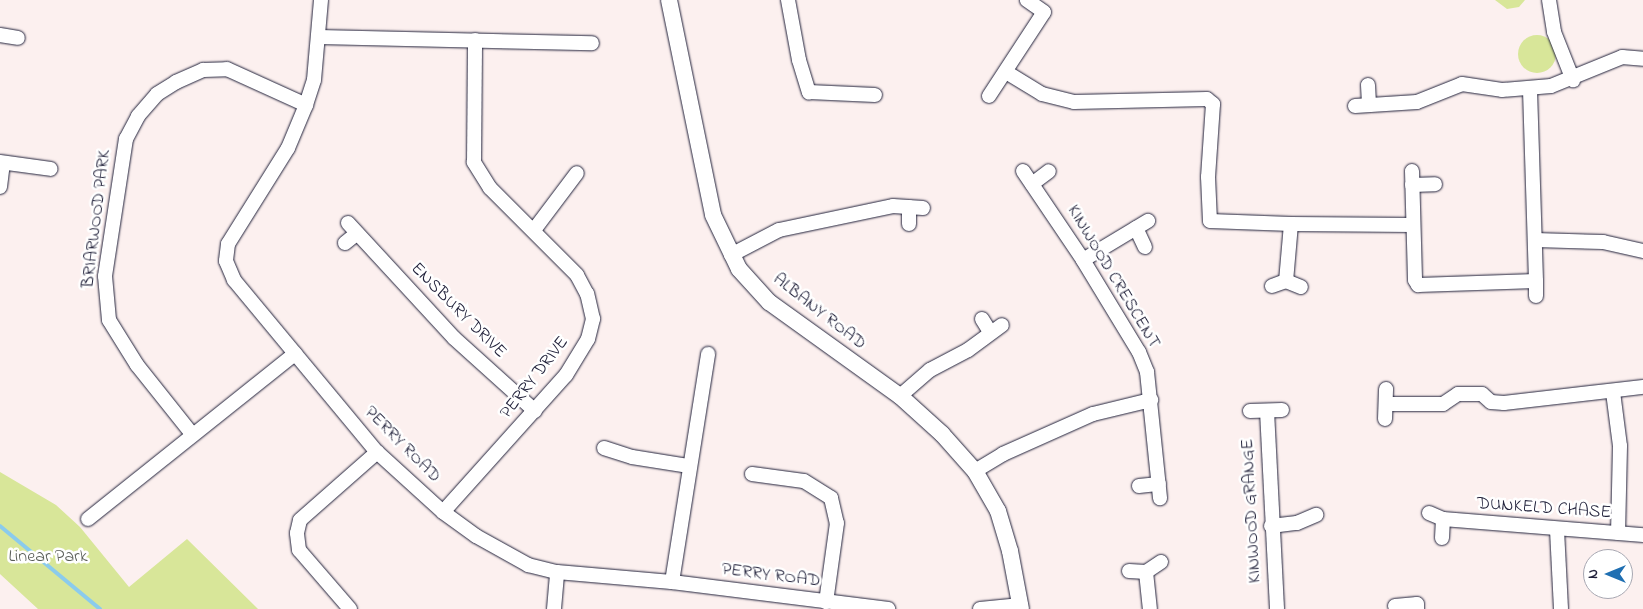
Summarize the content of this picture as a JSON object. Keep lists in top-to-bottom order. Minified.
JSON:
{"streets":{"street":["BRIARWOOD PARK","KINWOOD CRESCENT","ENSBURY DRIVE","ALBANY ROAD","PERRY DRIVE","PERRY ROAD","DUNKELD CHASE","KINWOOD GRANGE"]},"crossings":[["BRIARWOOD PARK","PERRY ROAD"],["ENSBURY DRIVE","PERRY DRIVE"],["PERRY DRIVE","PERRY ROAD"]],"parks":["Linear Park"],"north":"left"}
